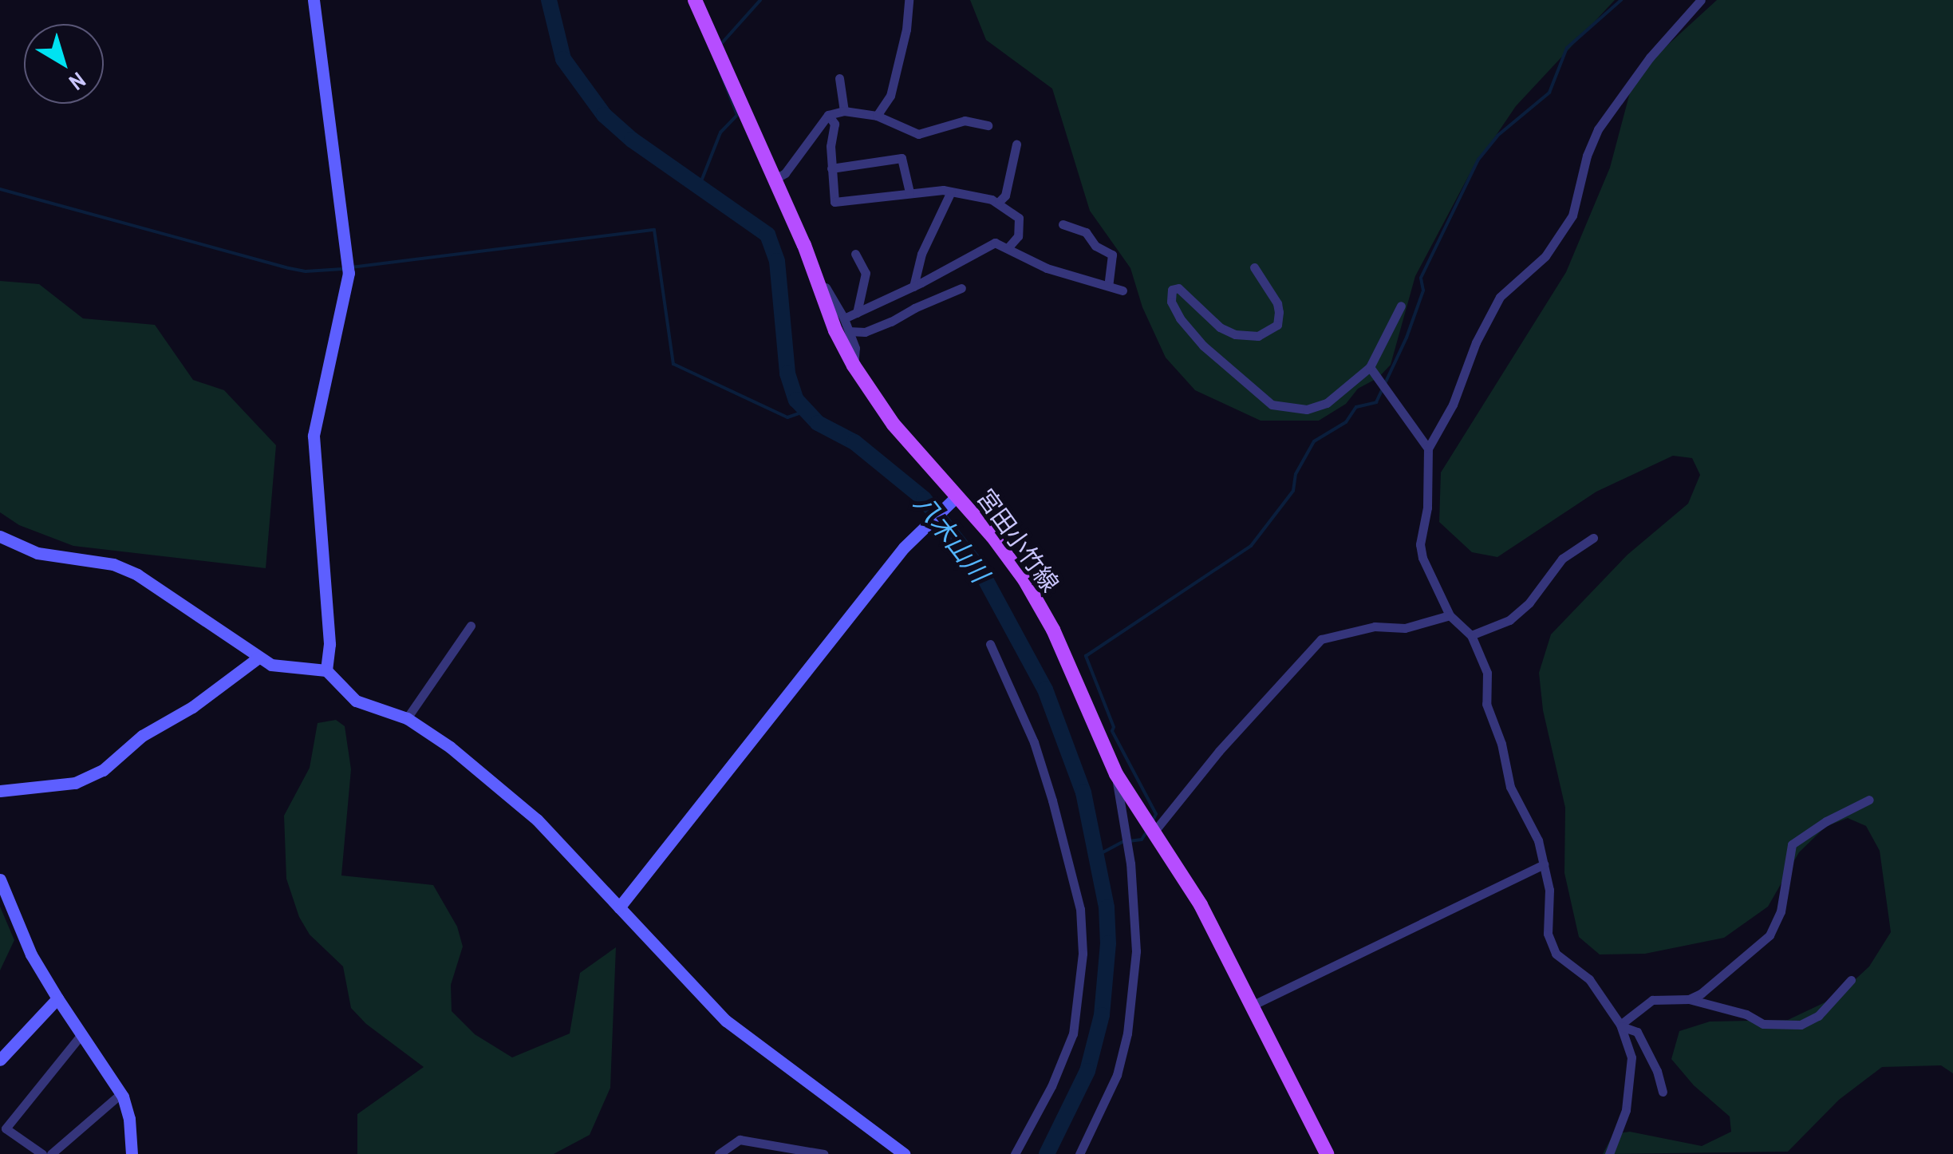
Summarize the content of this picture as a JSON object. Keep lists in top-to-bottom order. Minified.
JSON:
{"streets":{"main road":["宮田小竹線"]},"water":["八木山川"],"north":"bottom right"}
